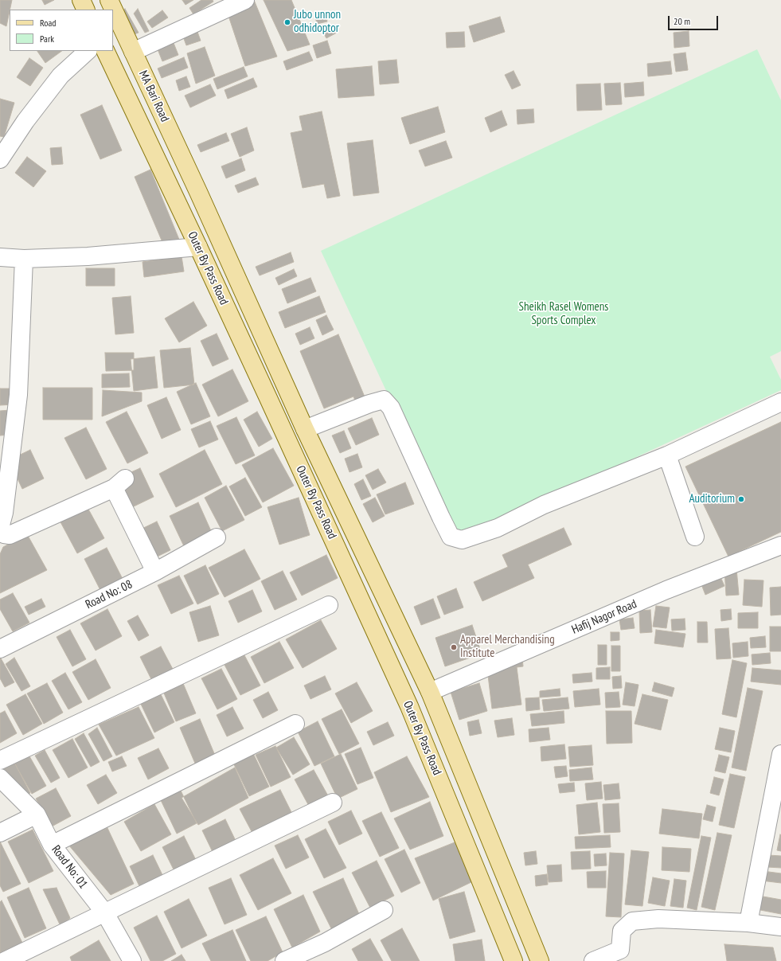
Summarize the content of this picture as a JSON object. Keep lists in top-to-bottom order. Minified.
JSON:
{"streets":{"main road":["MA Bari Road","Outer By Pass Road"],"street":["Road No: 08","Hafij Nagor Road","Road No: 01"]},"crossings":[["MA Bari Road","Outer By Pass Road"],["Outer By Pass Road","Hafij Nagor Road"]],"parks":["Sheikh Rasel Womens Sports Complex"],"places":["Jubo unnon odhidoptor","Auditorium","Apparel Merchandising Institute"],"legend":["Road","Park"],"scale_bar":"20 m"}
